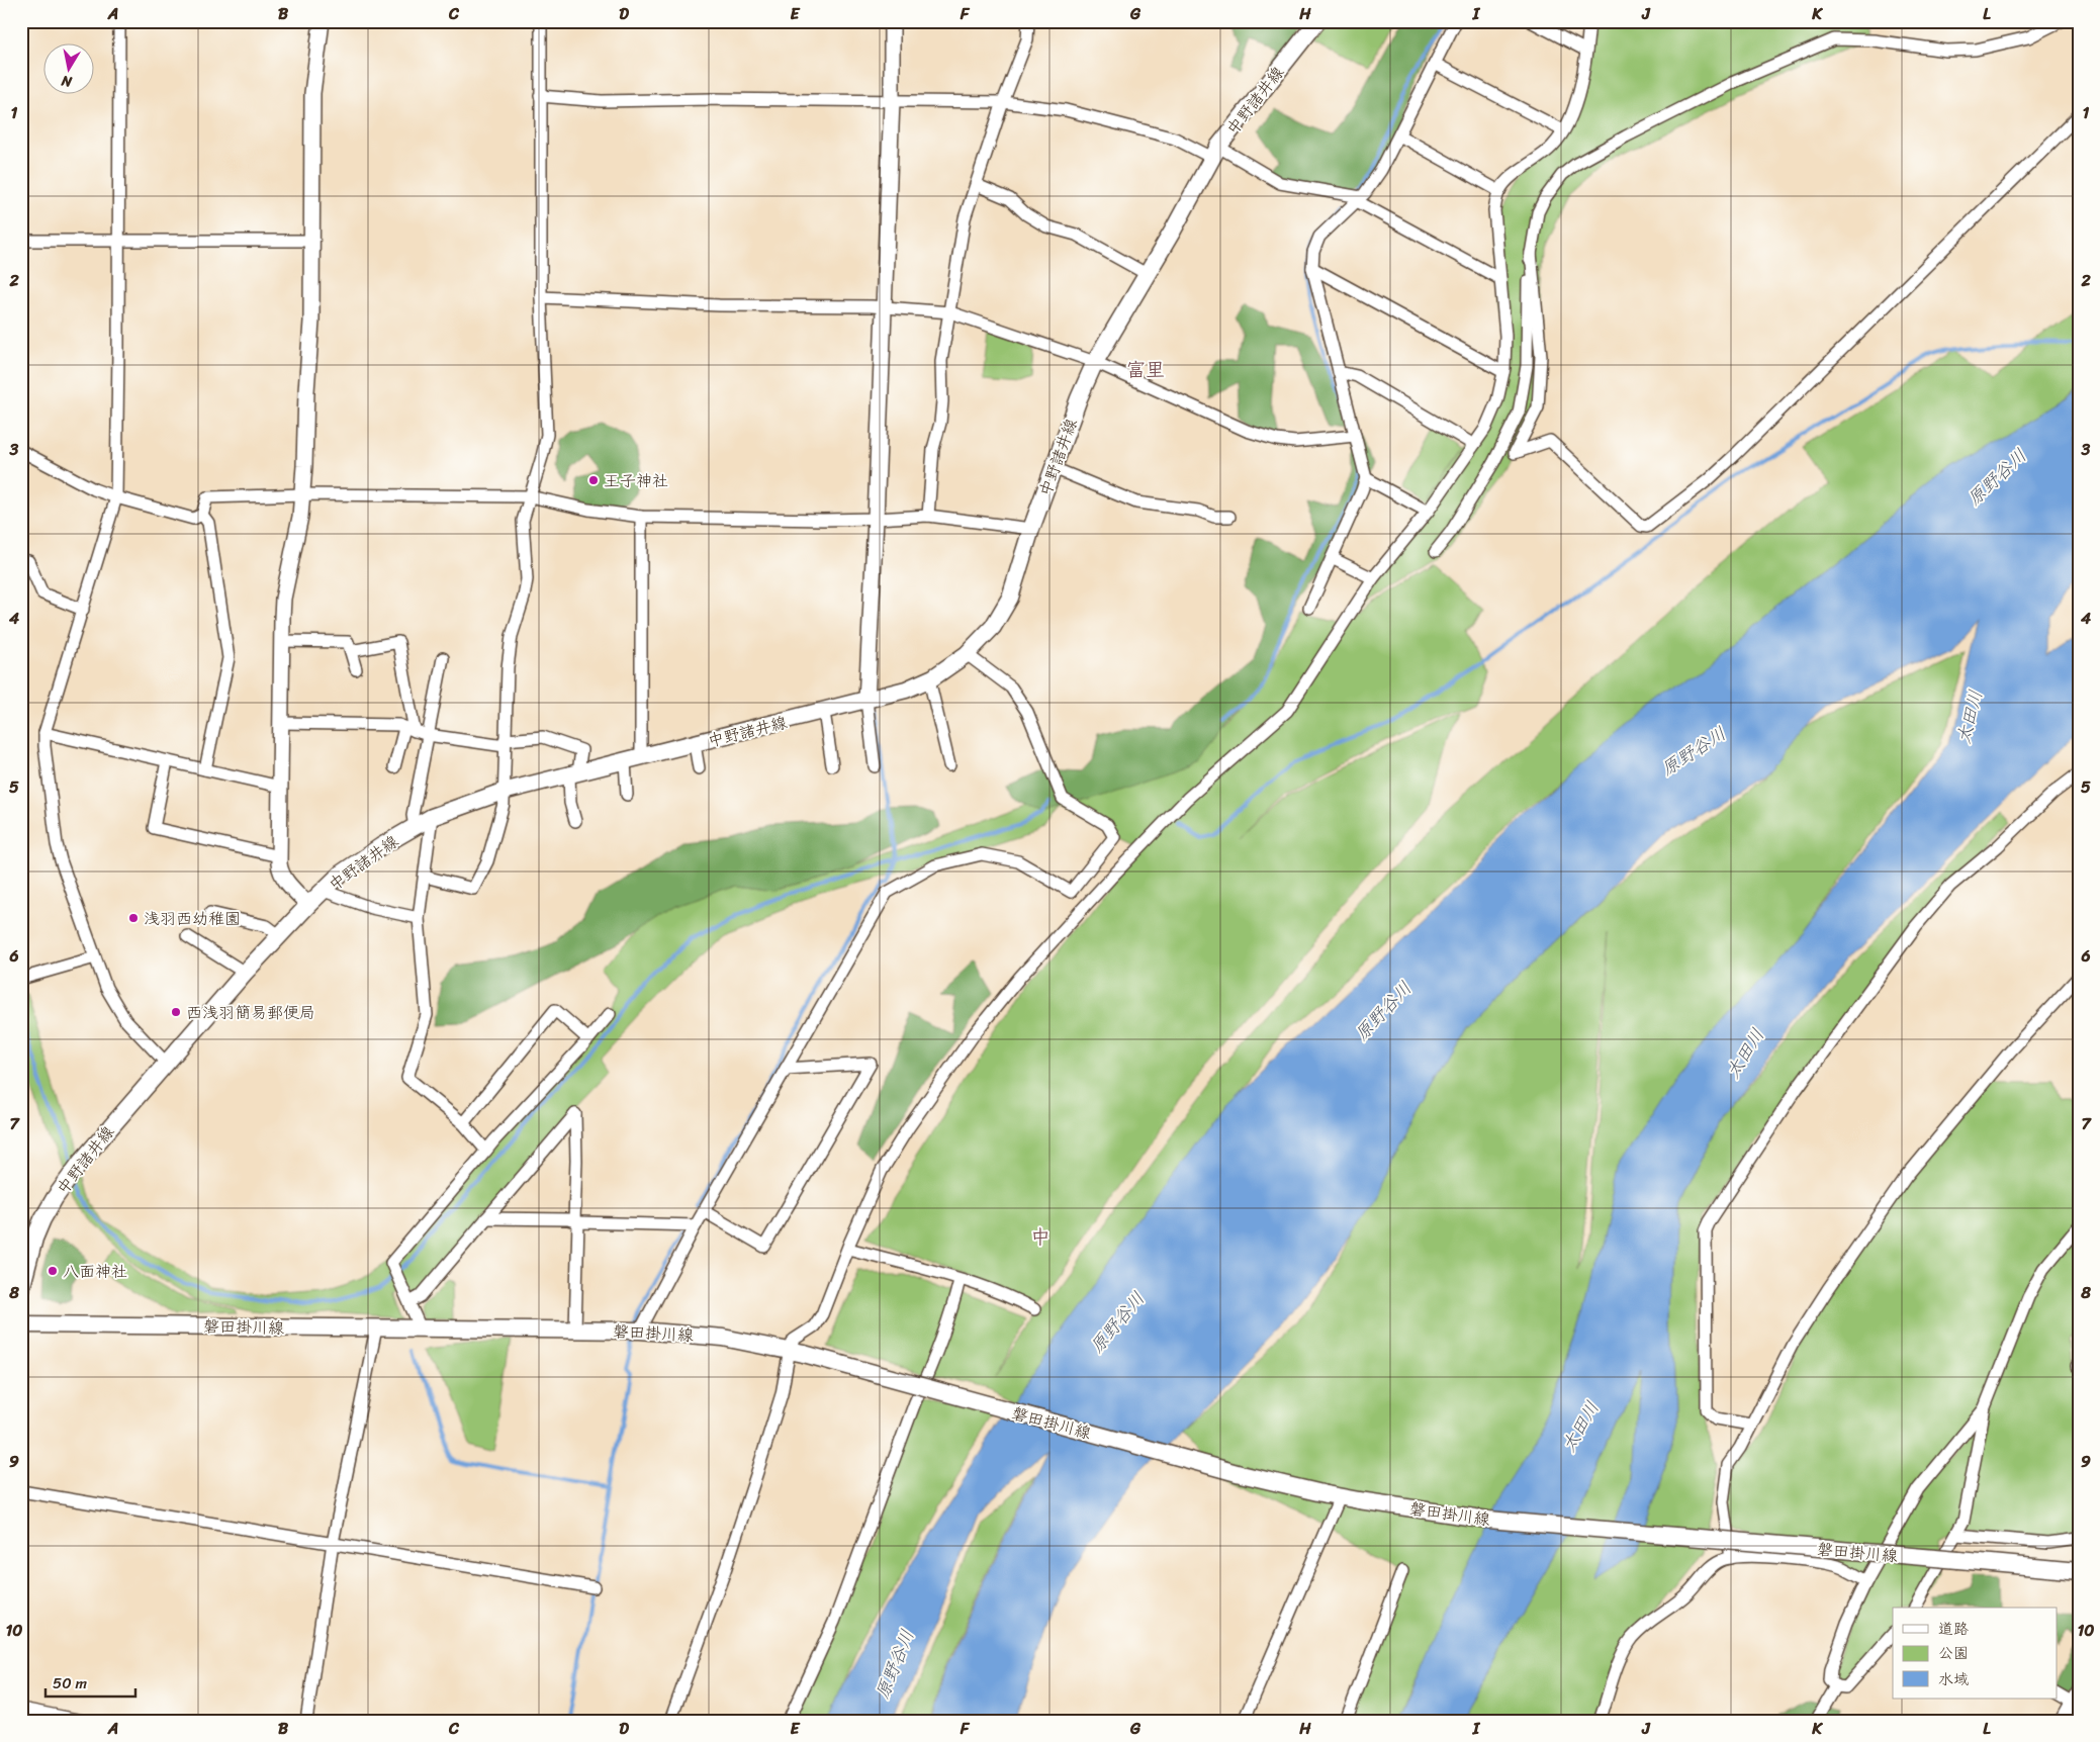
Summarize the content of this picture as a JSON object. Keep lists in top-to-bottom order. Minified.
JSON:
{"streets":{"main road":["中野諸井線","磐田掛川線"]},"districts":["富里","中"],"water":["原野谷川","太田川"],"places":["王子神社","浅羽西幼稚園","西浅羽簡易郵便局","八面神社"],"legend":["道路","公園","水域"],"scale_bar":"50 m","north":"bottom","grid":{"columns":["A","B","C","D","E","F","G","H","I","J","K","L"],"rows":["1","2","3","4","5","6","7","8","9","10"]}}
